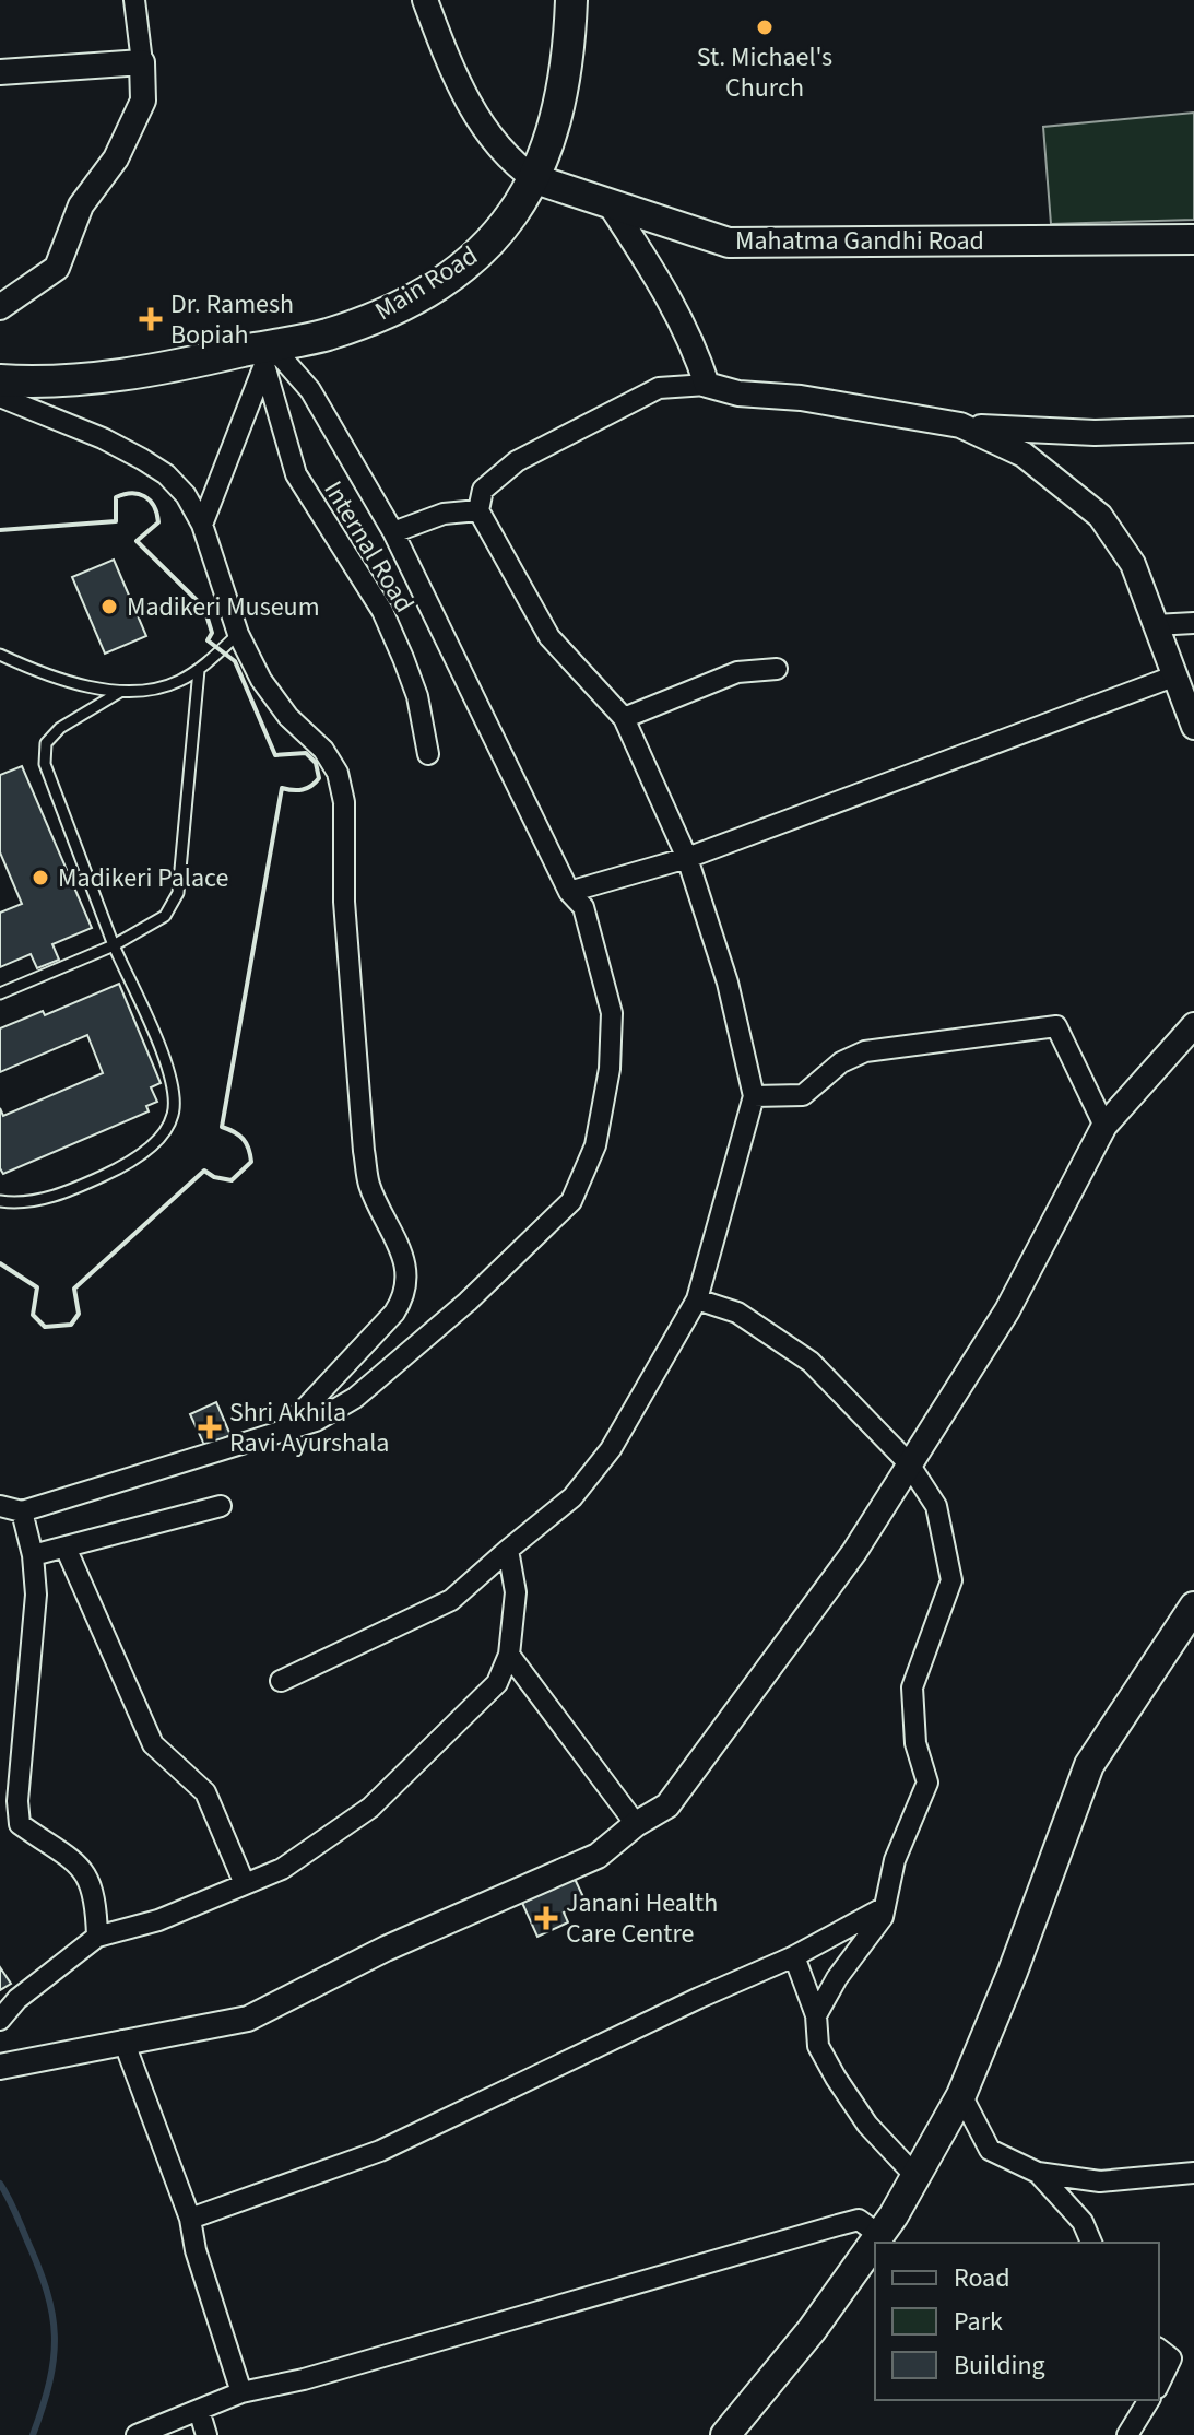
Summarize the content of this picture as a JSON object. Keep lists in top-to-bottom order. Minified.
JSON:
{"streets":{"main road":["Mahatma Gandhi Road","Main Road"],"street":["Internal Road"]},"crossings":[["Mahatma Gandhi Road","Main Road"],["Main Road","Internal Road"]],"places":{"other":["St. Michael's Church","Madikeri Museum","Madikeri Palace"],"health":["Dr. Ramesh Bopiah","Shri Akhila Ravi Ayurshala","Janani Health Care Centre"]},"legend":["Road","Park","Building"]}
